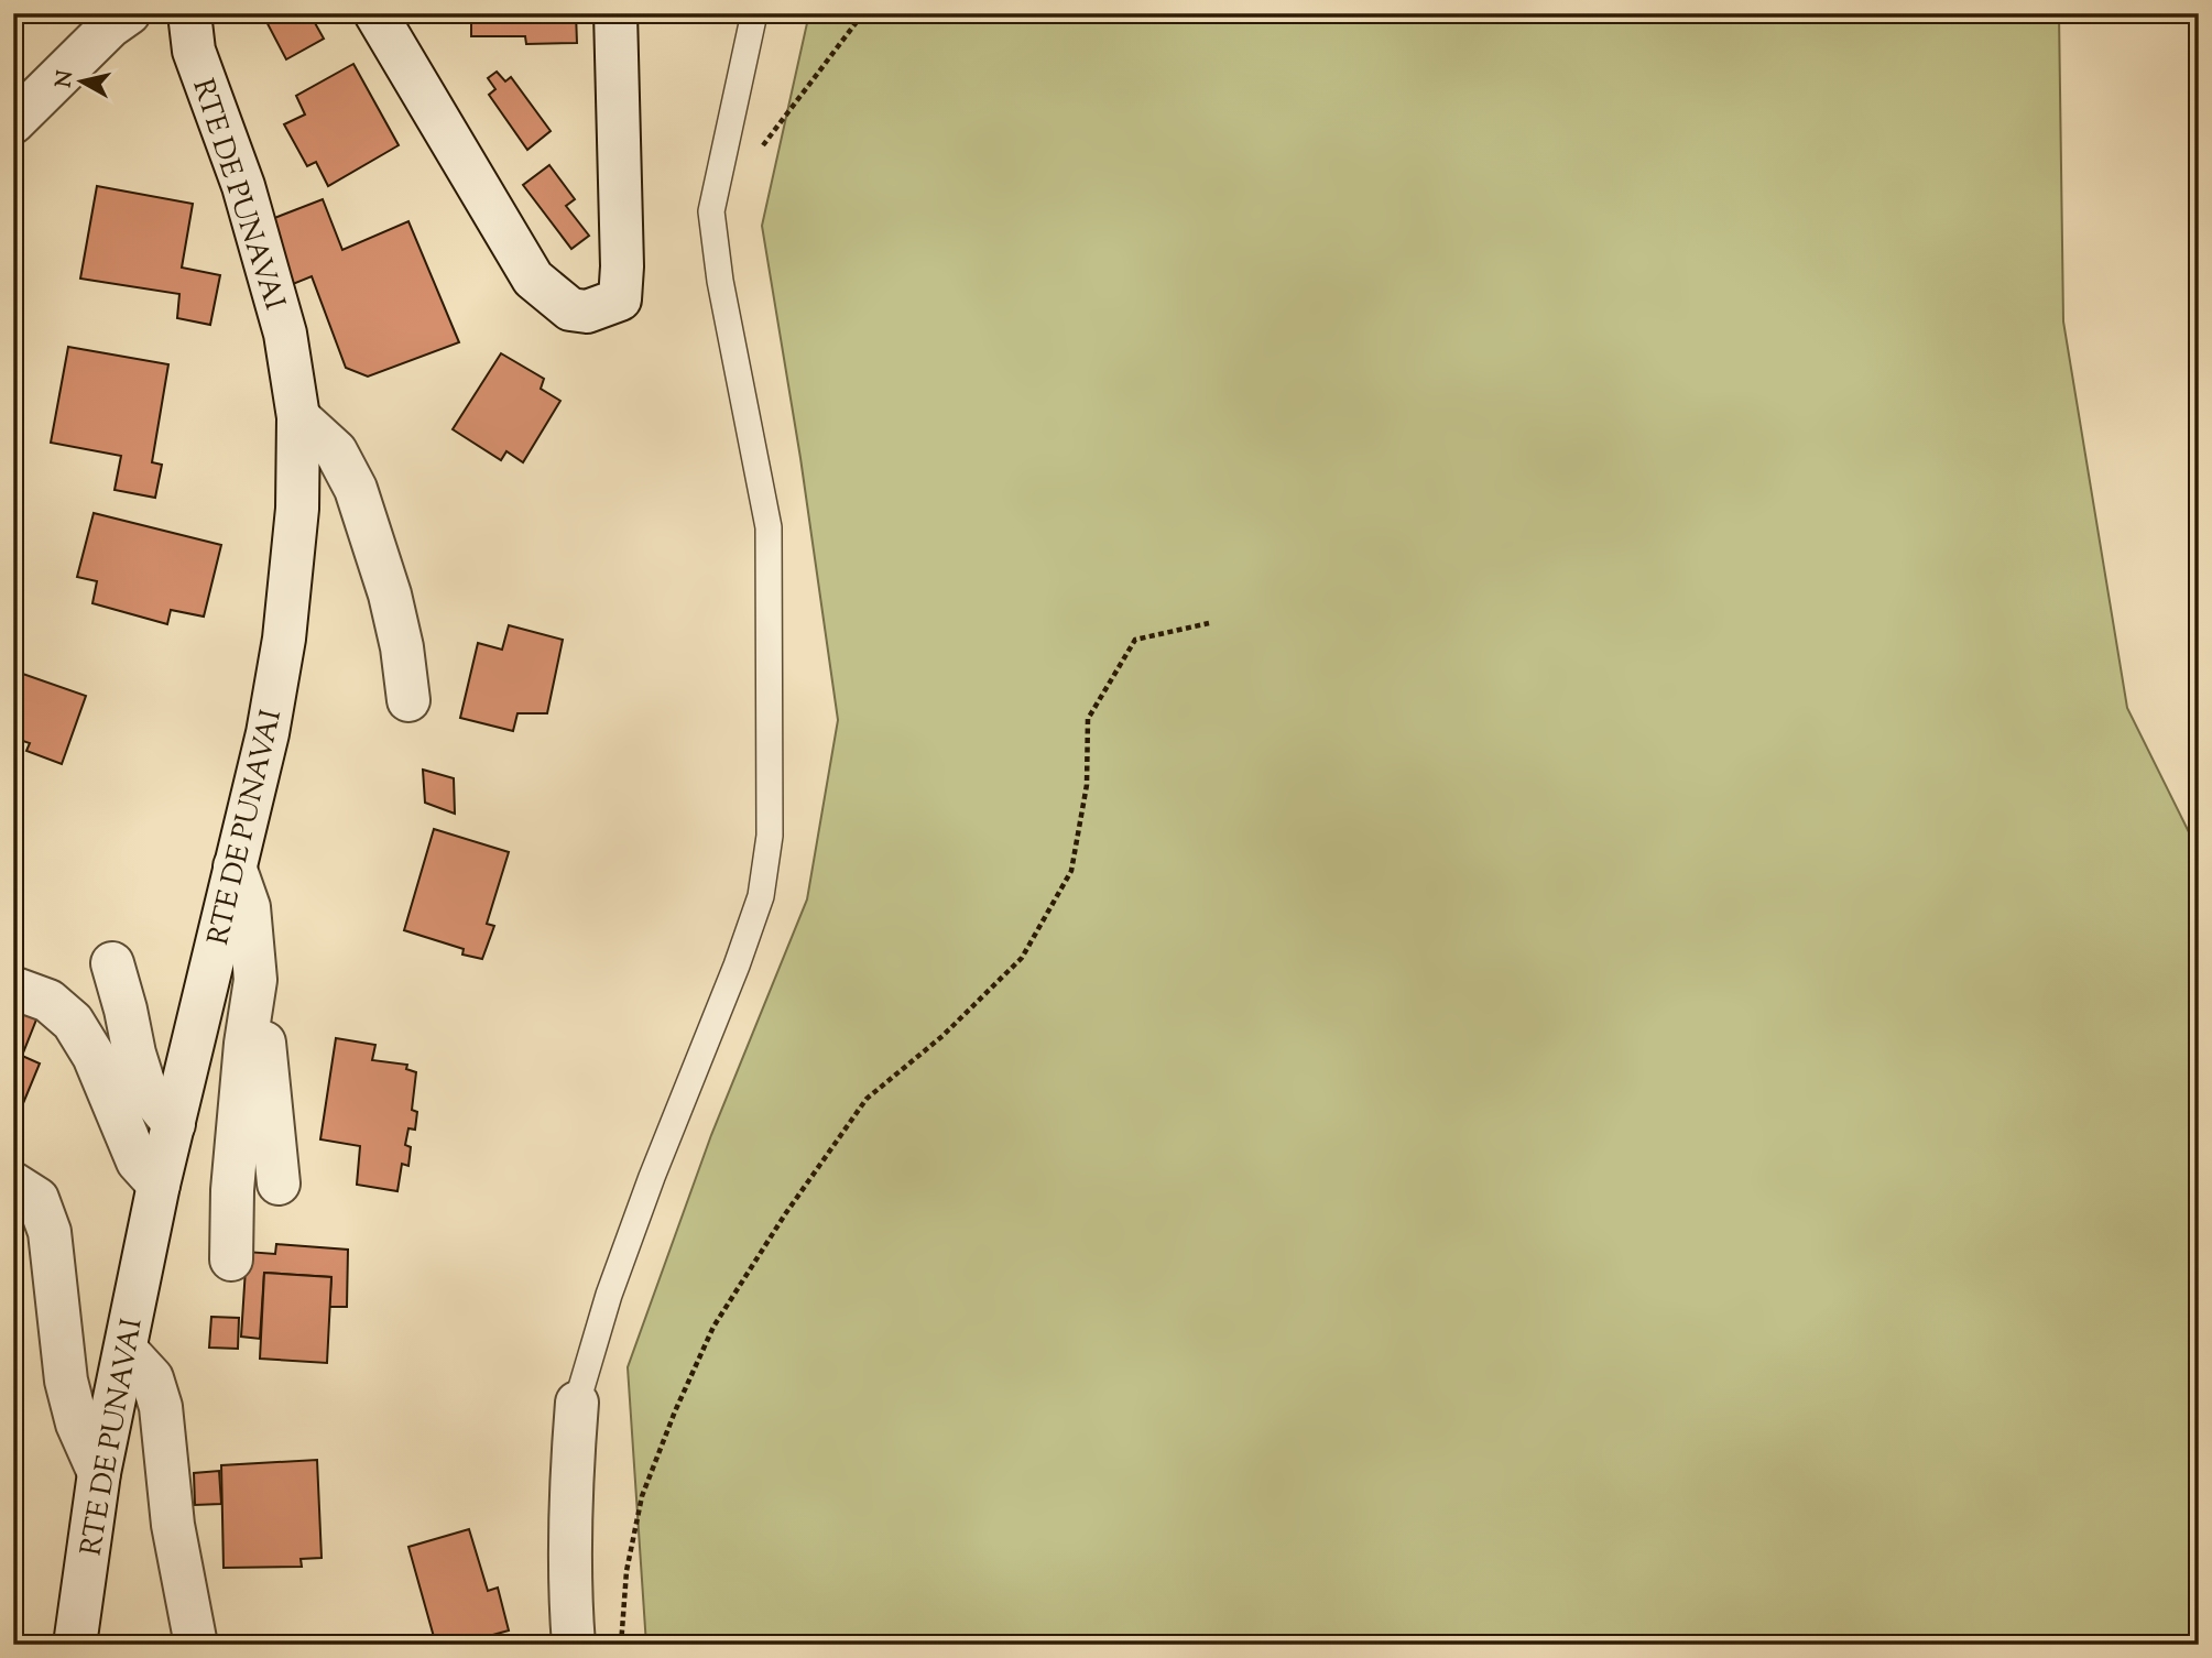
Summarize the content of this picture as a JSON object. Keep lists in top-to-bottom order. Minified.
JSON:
{"streets":{"street":["RTE DE PUNAVAI"]},"north":"left"}
